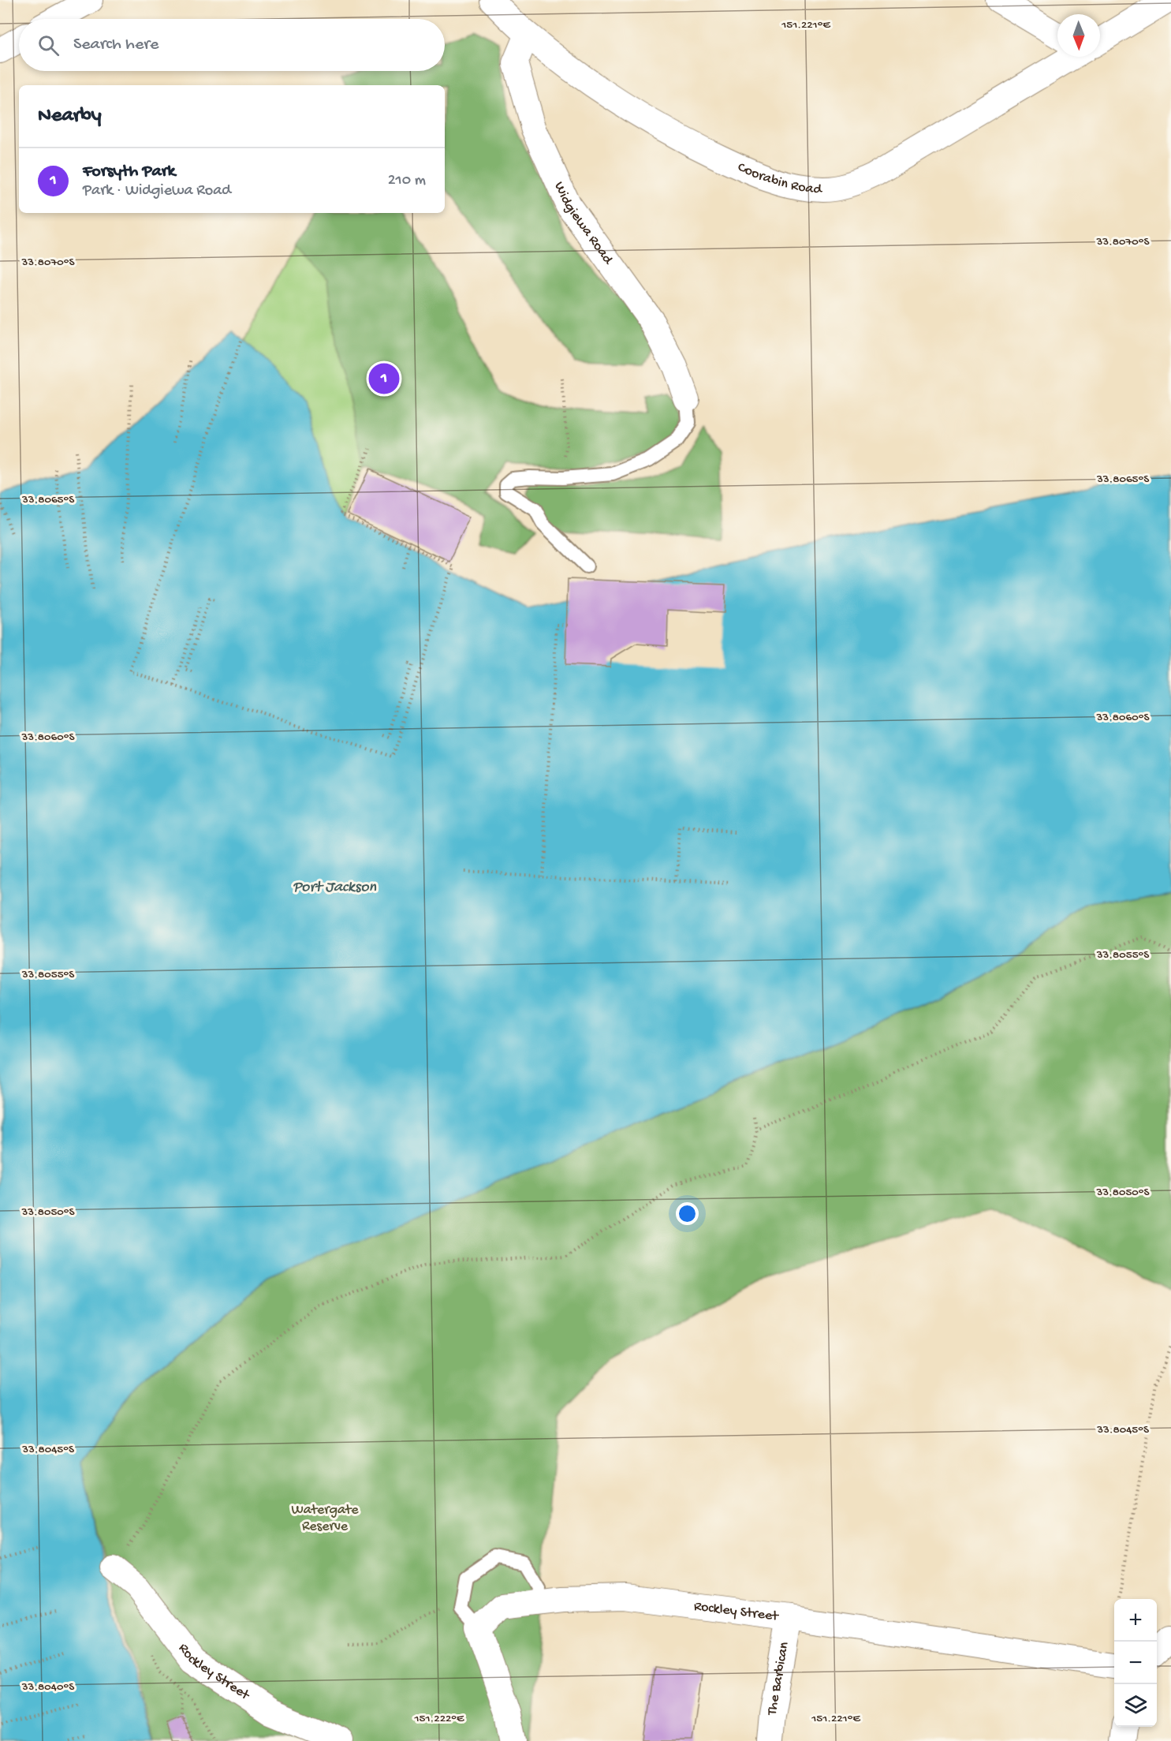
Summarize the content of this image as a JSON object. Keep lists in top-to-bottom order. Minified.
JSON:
{"streets":{"street":["Coorabin Road","Widgiewa Road","Rockley Street","The Barbican"]},"crossings":[["Coorabin Road","Widgiewa Road"],["Rockley Street","The Barbican"]],"water":["Port Jackson"],"parks":["Watergate Reserve"],"north":"bottom","page":{"search":"Search here","heading":"Nearby","list":[{"mark":"1","name":"Forsyth Park","note":"Park · Widgiewa Road","value":"210 m"}],"pins":"1","map_buttons":["+","−"]},"coordinates":["151.221°E","33.8070°S","33.8065°S","33.8060°S","33.8055°S","33.8050°S","33.8045°S","33.8040°S","151.222°E"]}
